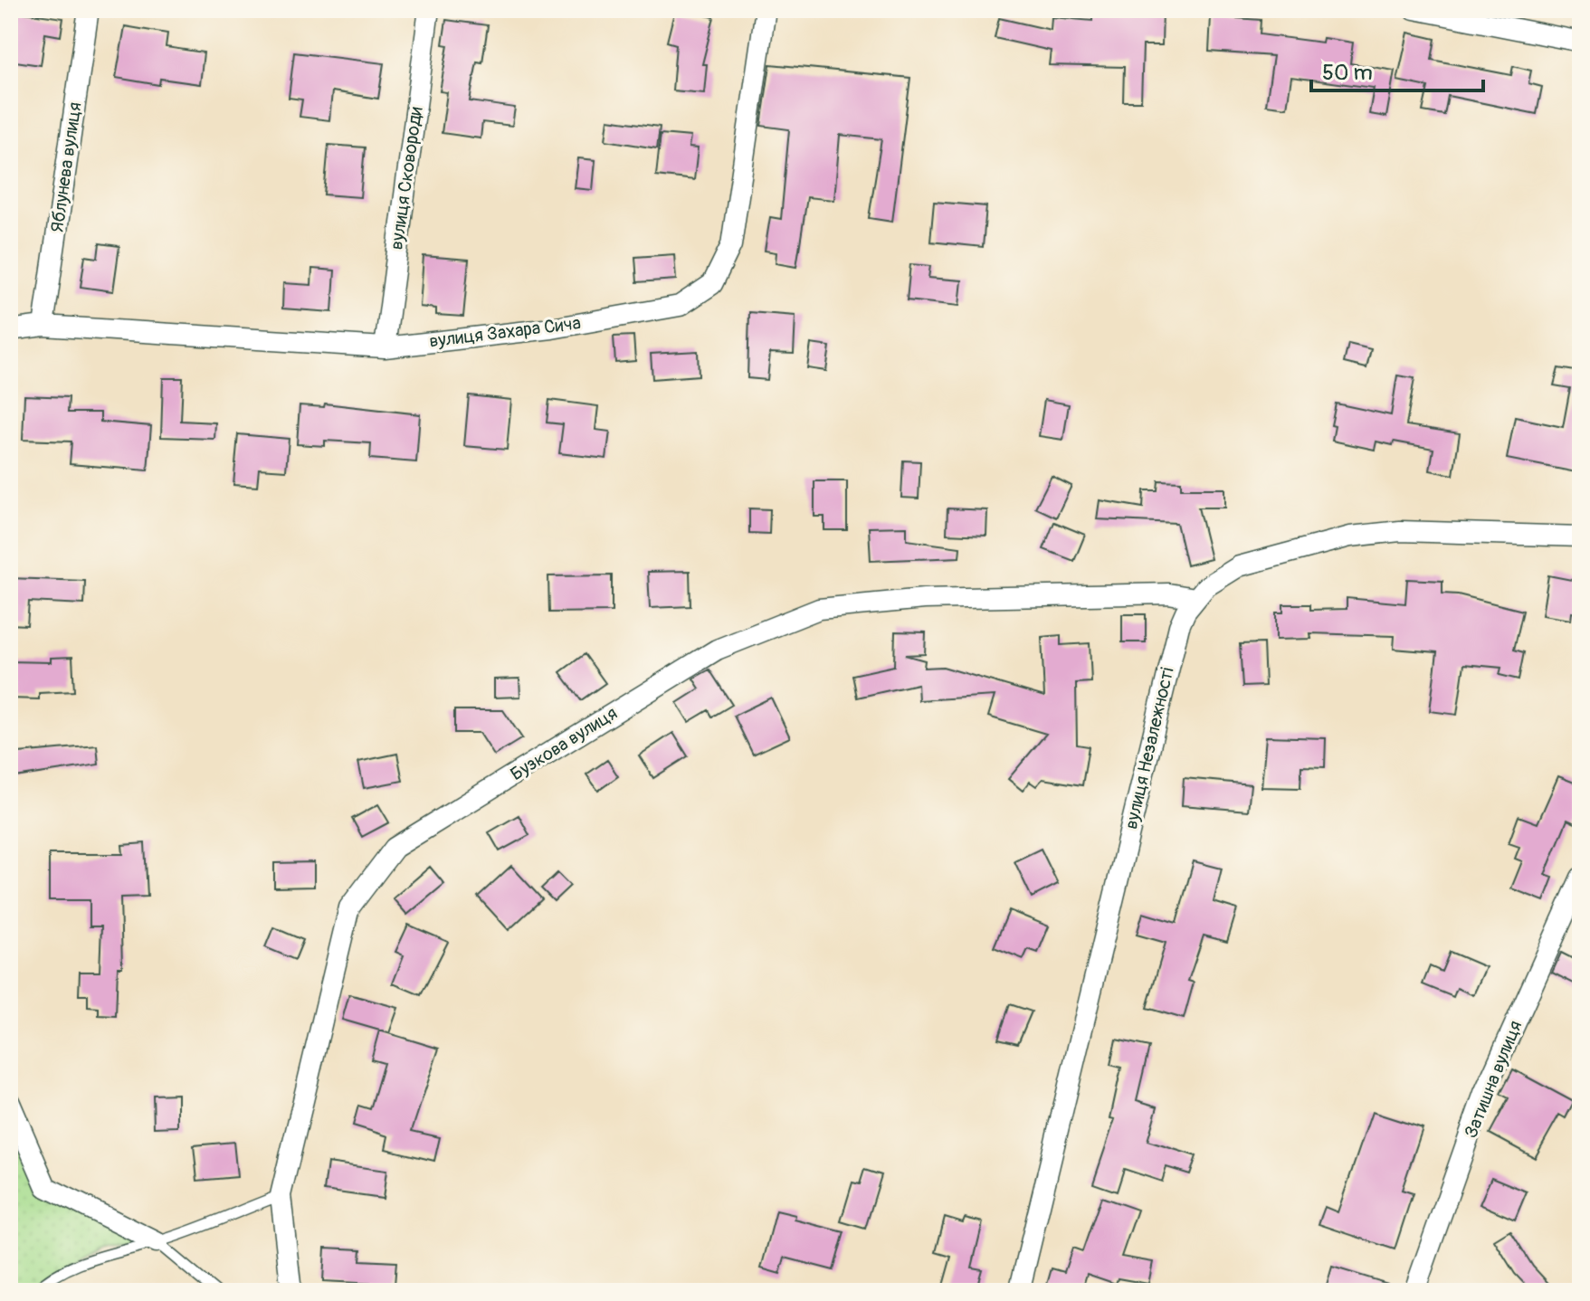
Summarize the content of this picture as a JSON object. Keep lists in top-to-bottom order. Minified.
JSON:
{"streets":{"street":["Яблунева вулиця","вулиця Сковороди","вулиця Захара Сича","Бузкова вулиця","вулиця Незалежності","Затишна вулиця"]},"crossings":[["Яблунева вулиця","вулиця Захара Сича"],["вулиця Сковороди","вулиця Захара Сича"],["Бузкова вулиця","вулиця Незалежності"]],"scale_bar":"50 m"}
